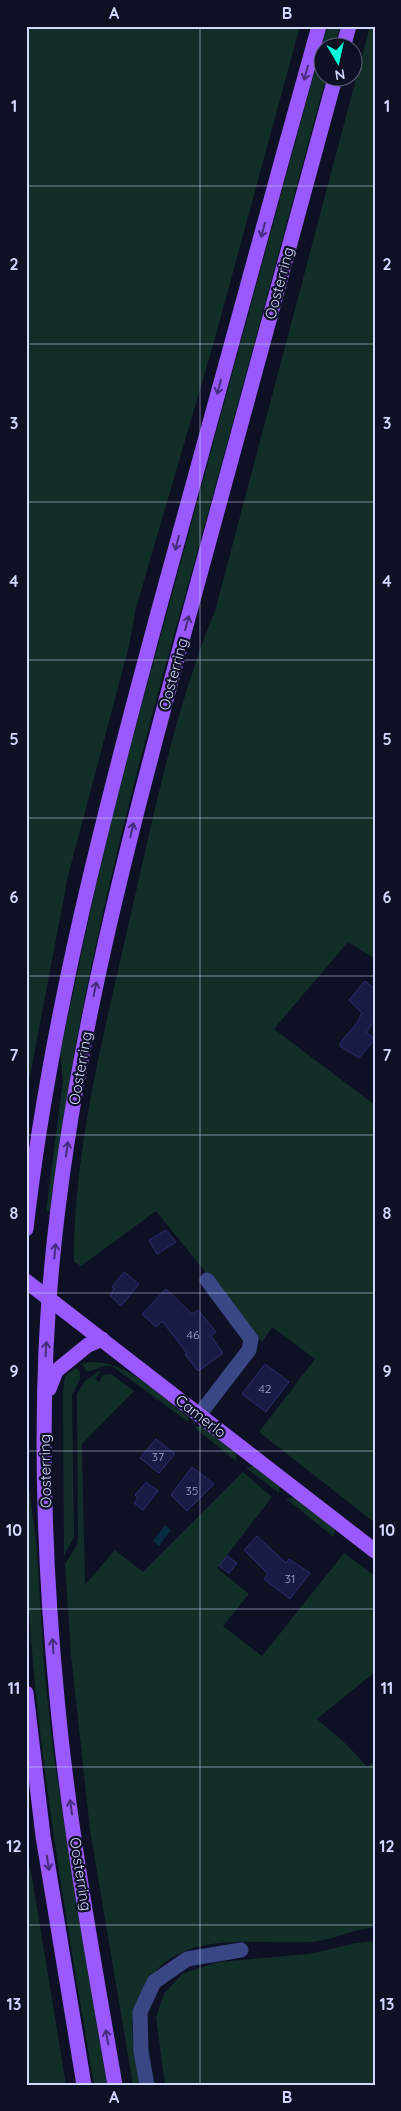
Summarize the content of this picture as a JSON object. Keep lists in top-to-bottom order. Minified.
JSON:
{"streets":{"main road":["Oosterring","Camerlo"]},"crossings":[["Oosterring","Camerlo"]],"house_numbers":["46","42","37","35","31"],"north":"bottom","grid":{"columns":["A","B"],"rows":["1","2","3","4","5","6","7","8","9","10","11","12","13"]}}
